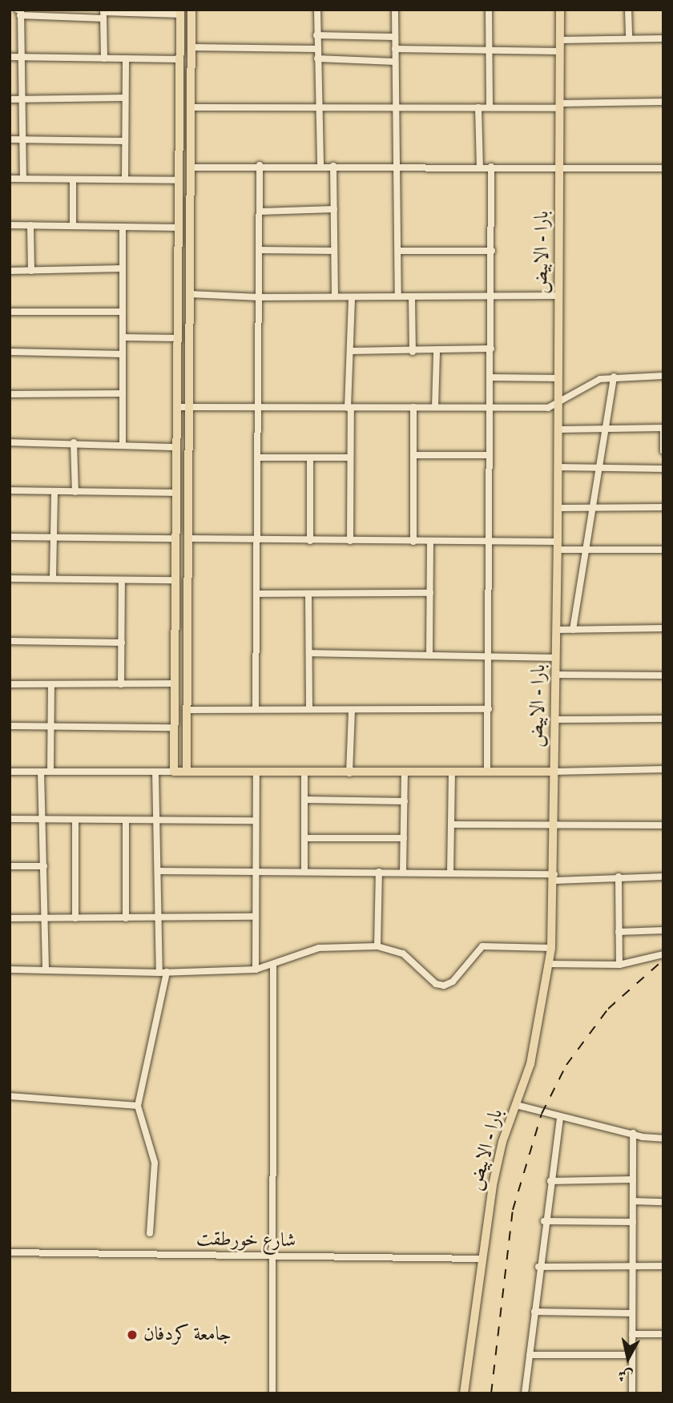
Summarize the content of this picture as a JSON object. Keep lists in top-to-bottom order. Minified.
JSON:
{"streets":{"main road":["بارا - الابيض"],"street":["شارع خورطقت"]},"crossings":[["بارا - الابيض","شارع خورطقت"]],"places":["جامعة كردفان"],"north":"bottom"}
